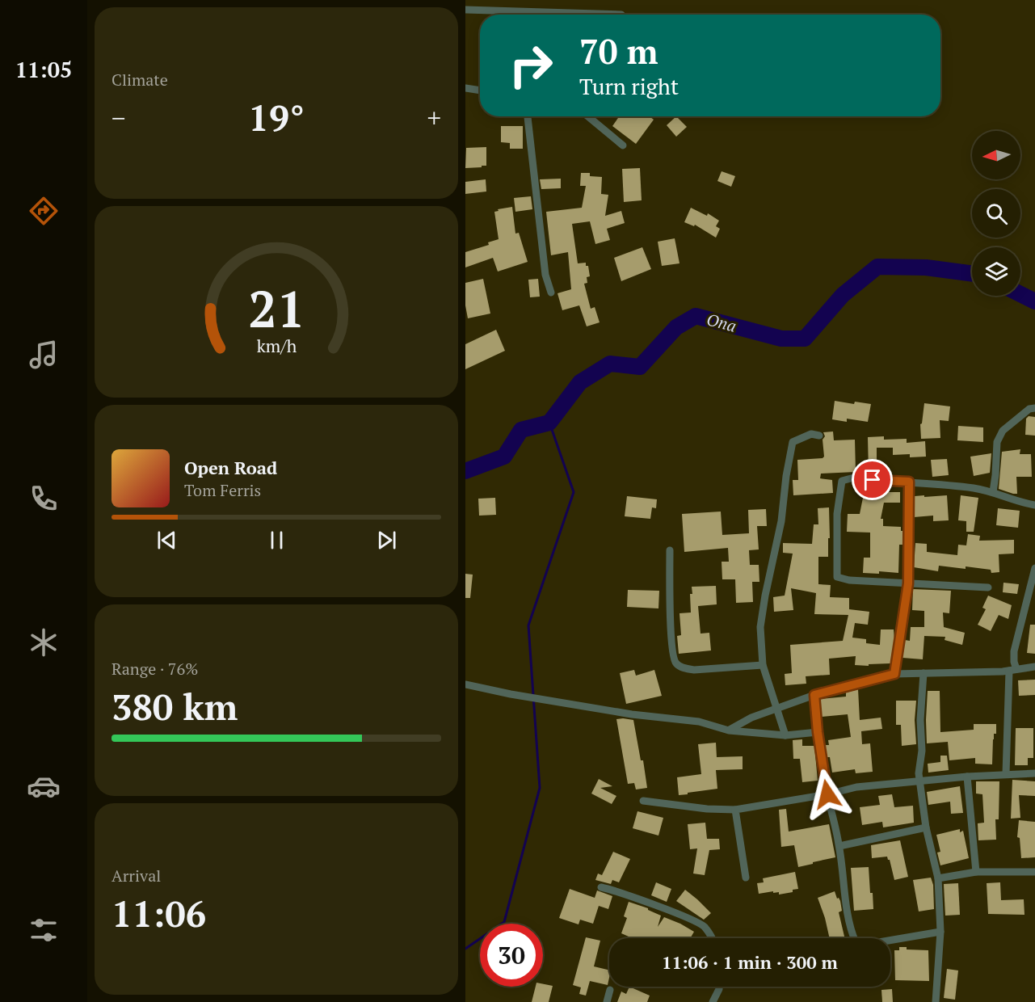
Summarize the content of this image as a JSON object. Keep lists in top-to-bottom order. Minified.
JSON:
{"water":["Ona"],"north":"left","page":{"tabs":"11:05","tile":["Climate",["Range · 76%","380 km"],["Arrival","11:06"]],"turn":["70 m","Turn right"],"heat":["−","19°","+"],"song":["Open Road","Tom Ferris"],"limit":"30","trip":"11:06 · 1 min · 300 m","gauge":["21","km/h"]}}
